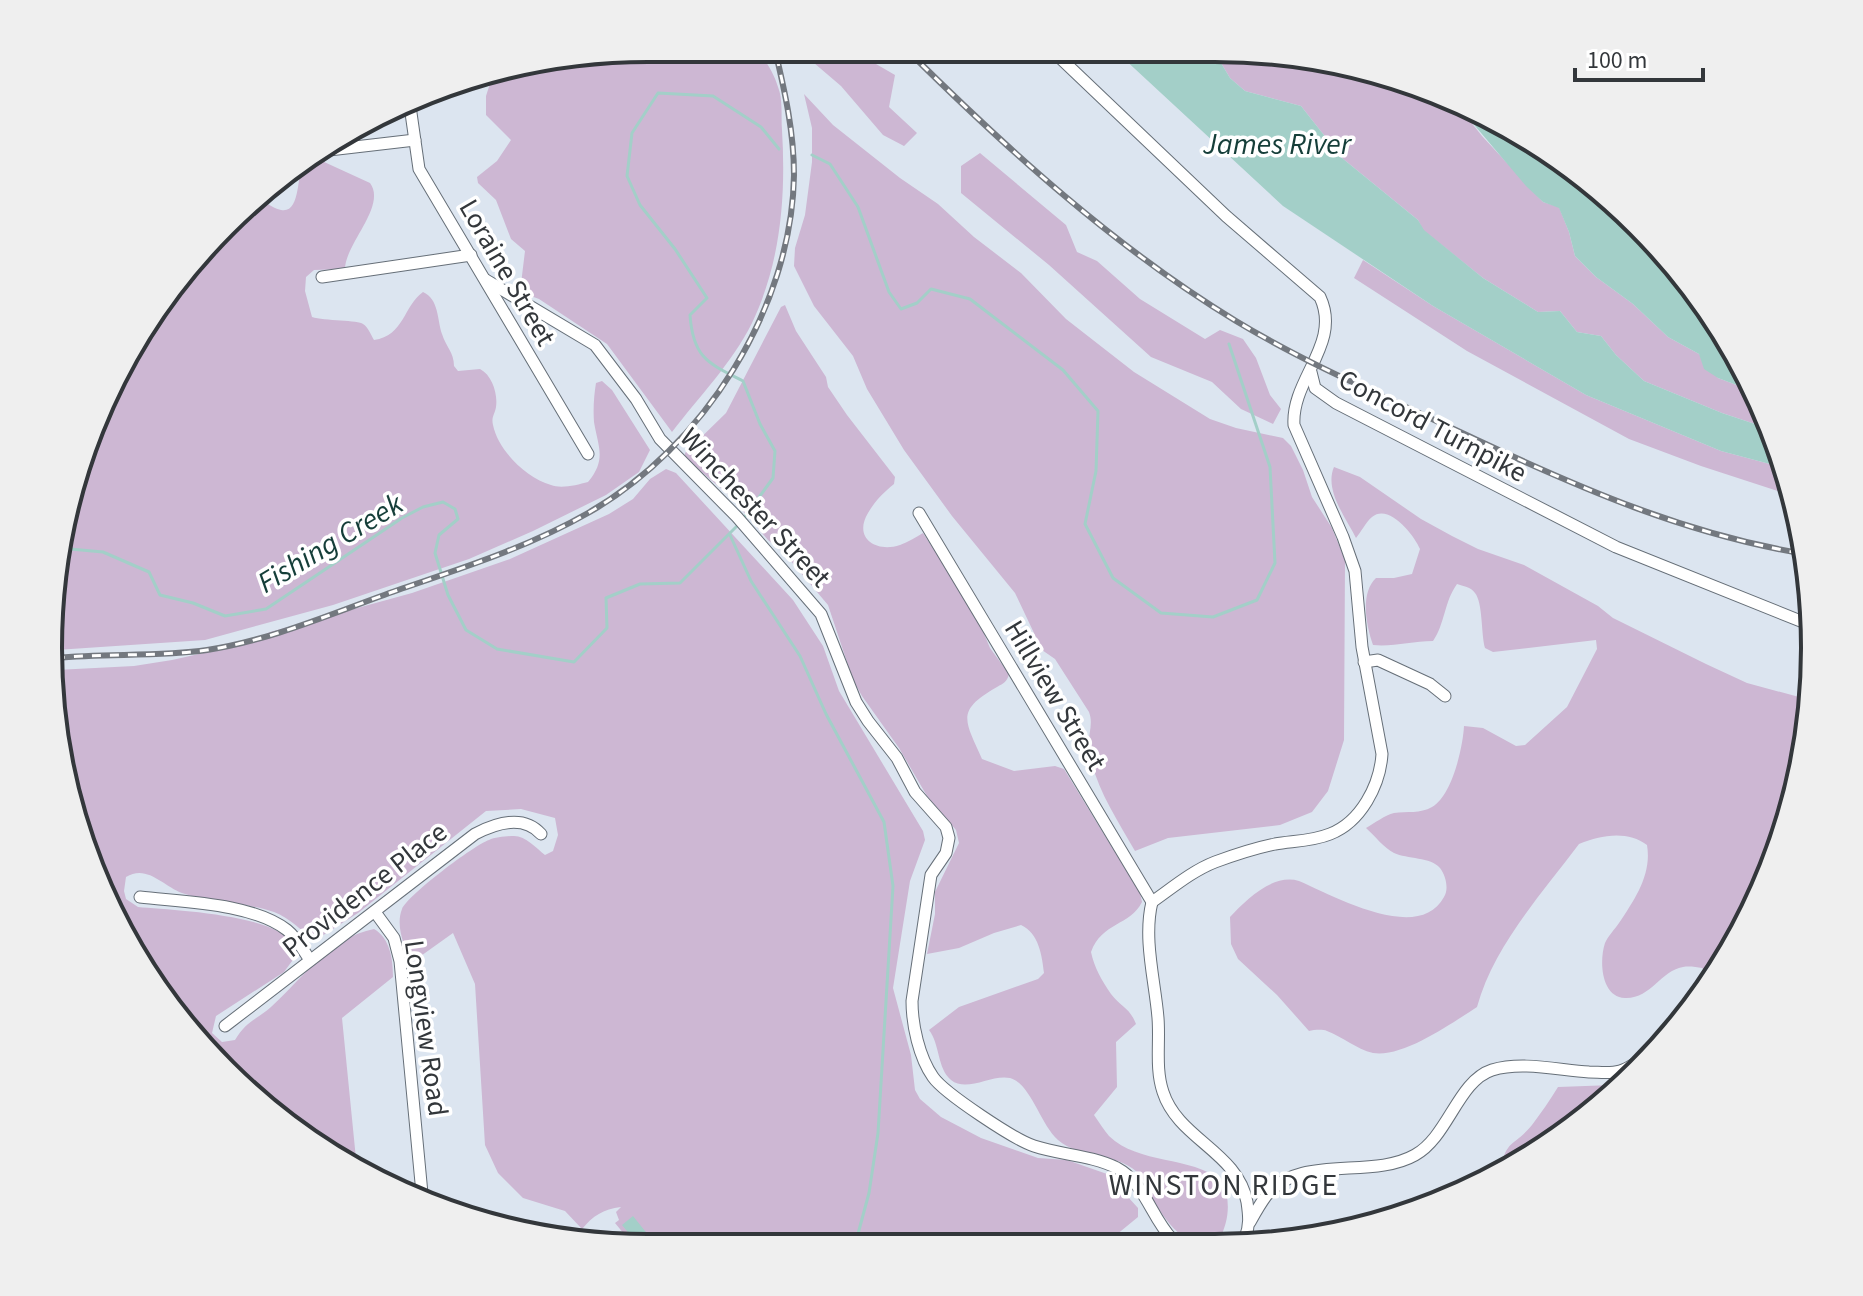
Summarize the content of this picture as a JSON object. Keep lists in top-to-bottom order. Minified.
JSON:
{"streets":{"street":["Loraine Street","Concord Turnpike","Winchester Street","Hillview Street","Providence Place","Longview Road"]},"crossings":[["Loraine Street","Winchester Street"],["Providence Place","Longview Road"]],"districts":["WINSTON RIDGE"],"water":["James River","Fishing Creek"],"scale_bar":"100 m"}
